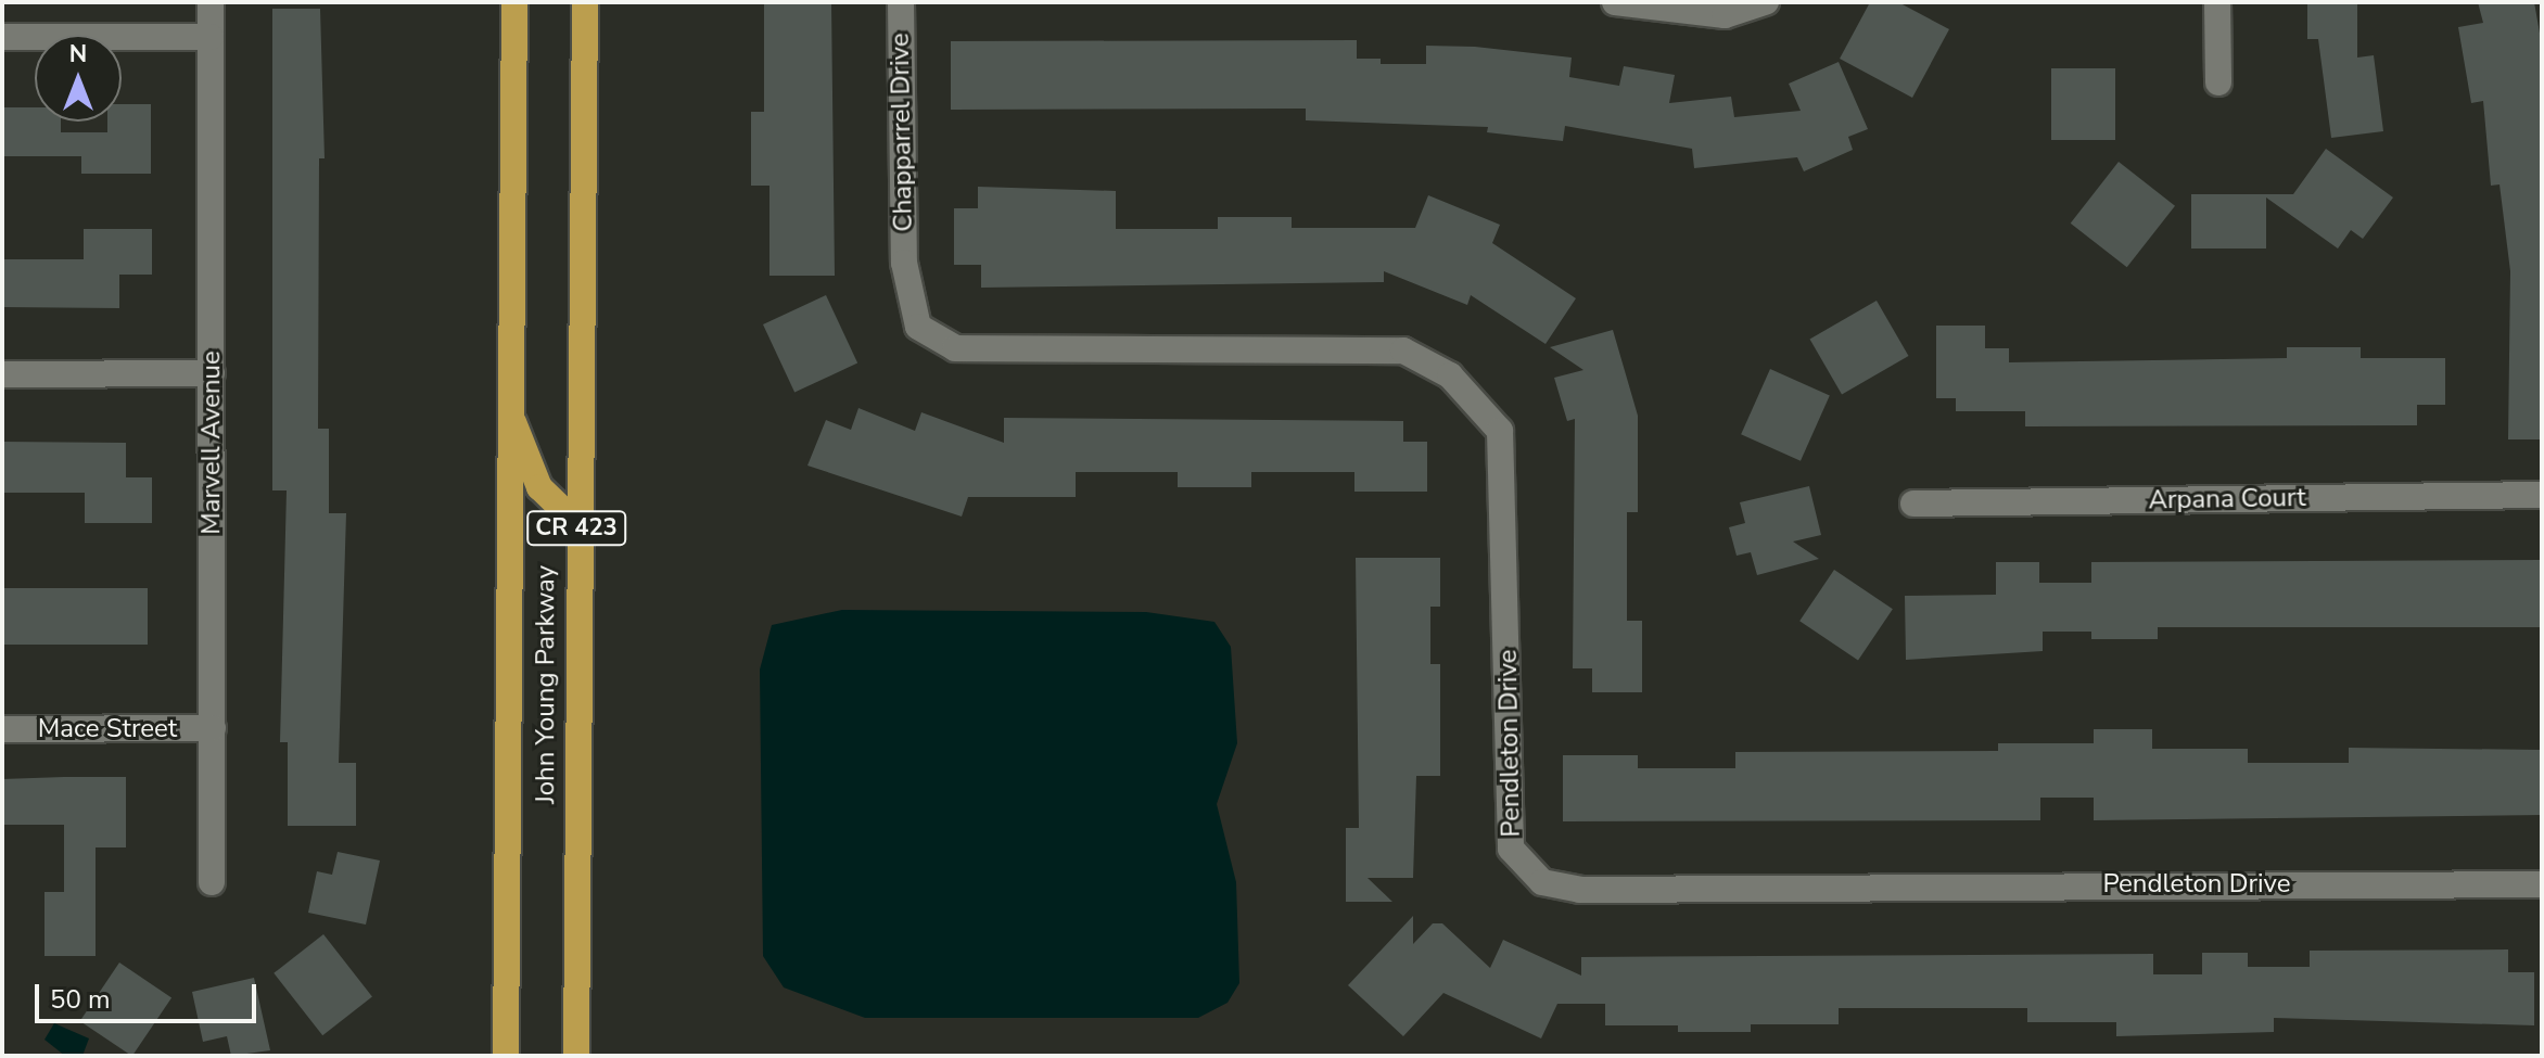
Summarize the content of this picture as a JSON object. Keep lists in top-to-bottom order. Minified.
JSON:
{"streets":{"highway":["CR 423","John Young Parkway"],"street":["Chapparrel Drive","Marvell Avenue","Arpana Court","Mace Street","Pendleton Drive"]},"crossings":[["Chapparrel Drive","Pendleton Drive"],["Marvell Avenue","Mace Street"]],"scale_bar":"50 m","north":"top"}
